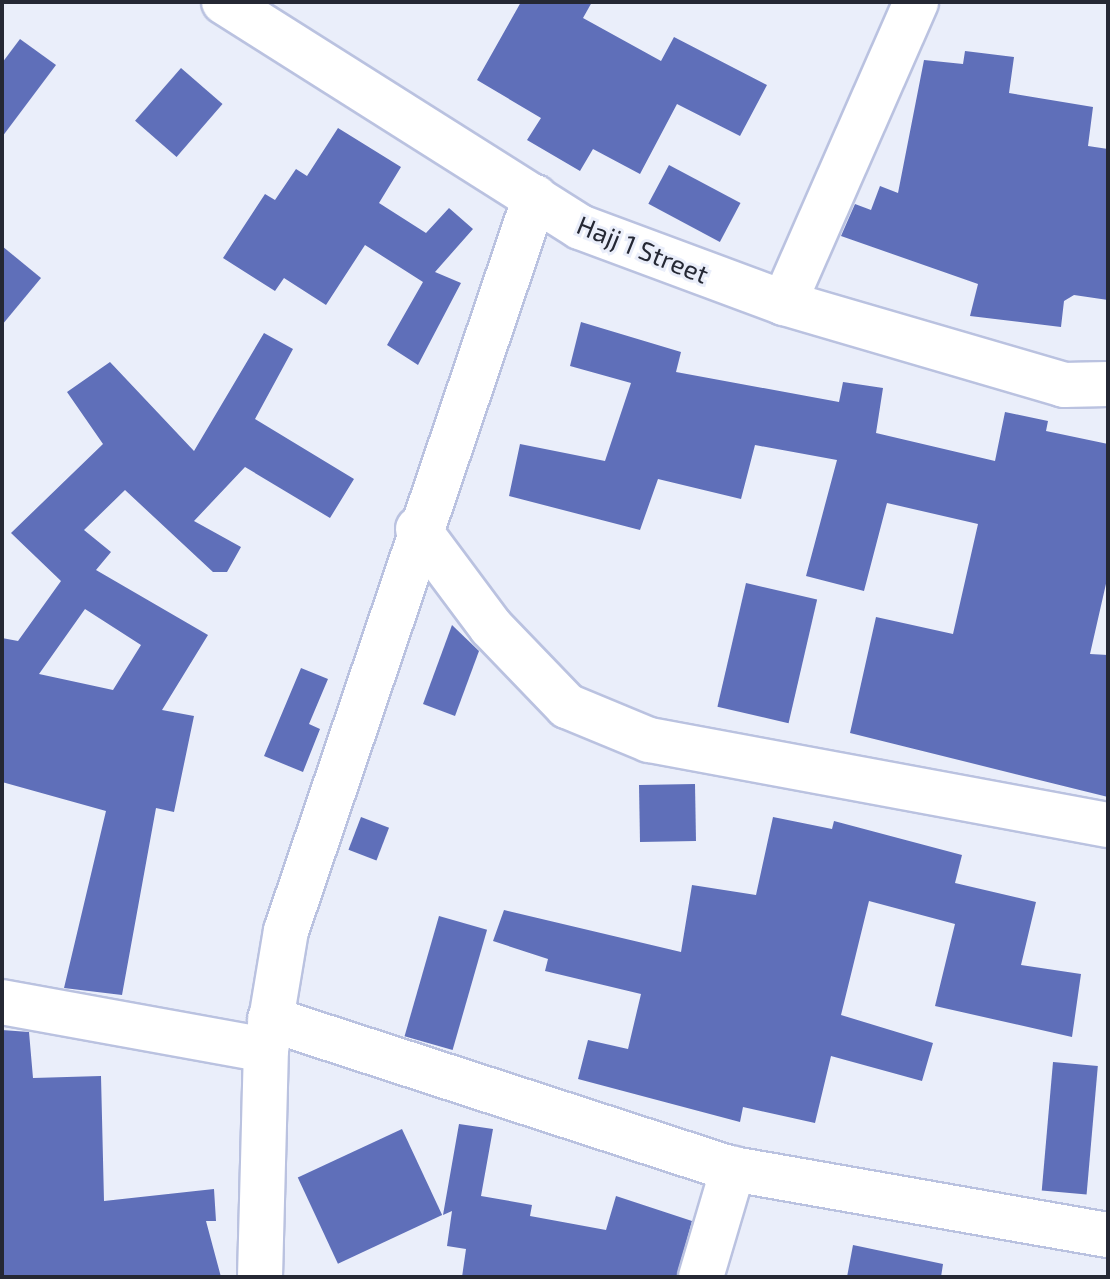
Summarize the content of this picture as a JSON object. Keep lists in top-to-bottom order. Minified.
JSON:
{"streets":{"street":["Hajj 1 Street"]}}
